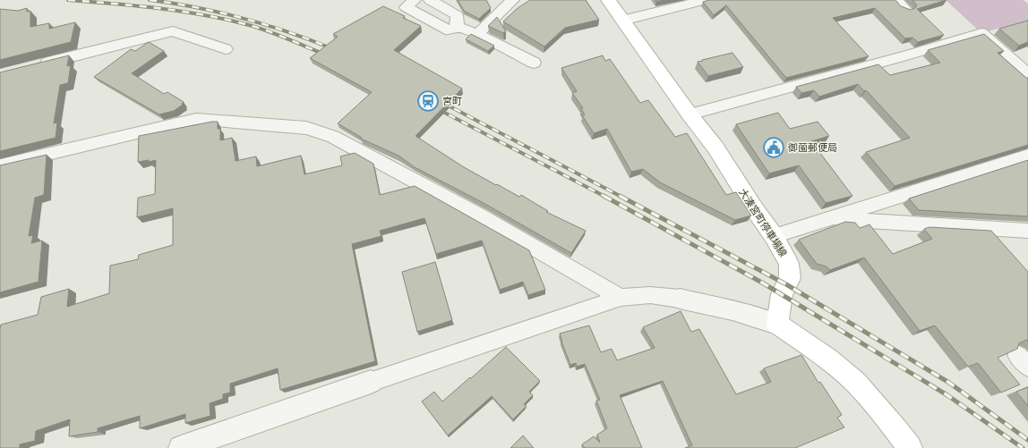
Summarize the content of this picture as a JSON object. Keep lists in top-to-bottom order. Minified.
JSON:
{"streets":{"main road":["大湊宮町停車場線"]},"places":{"station":["宮町"],"public building":["御薗郵便局"]}}
